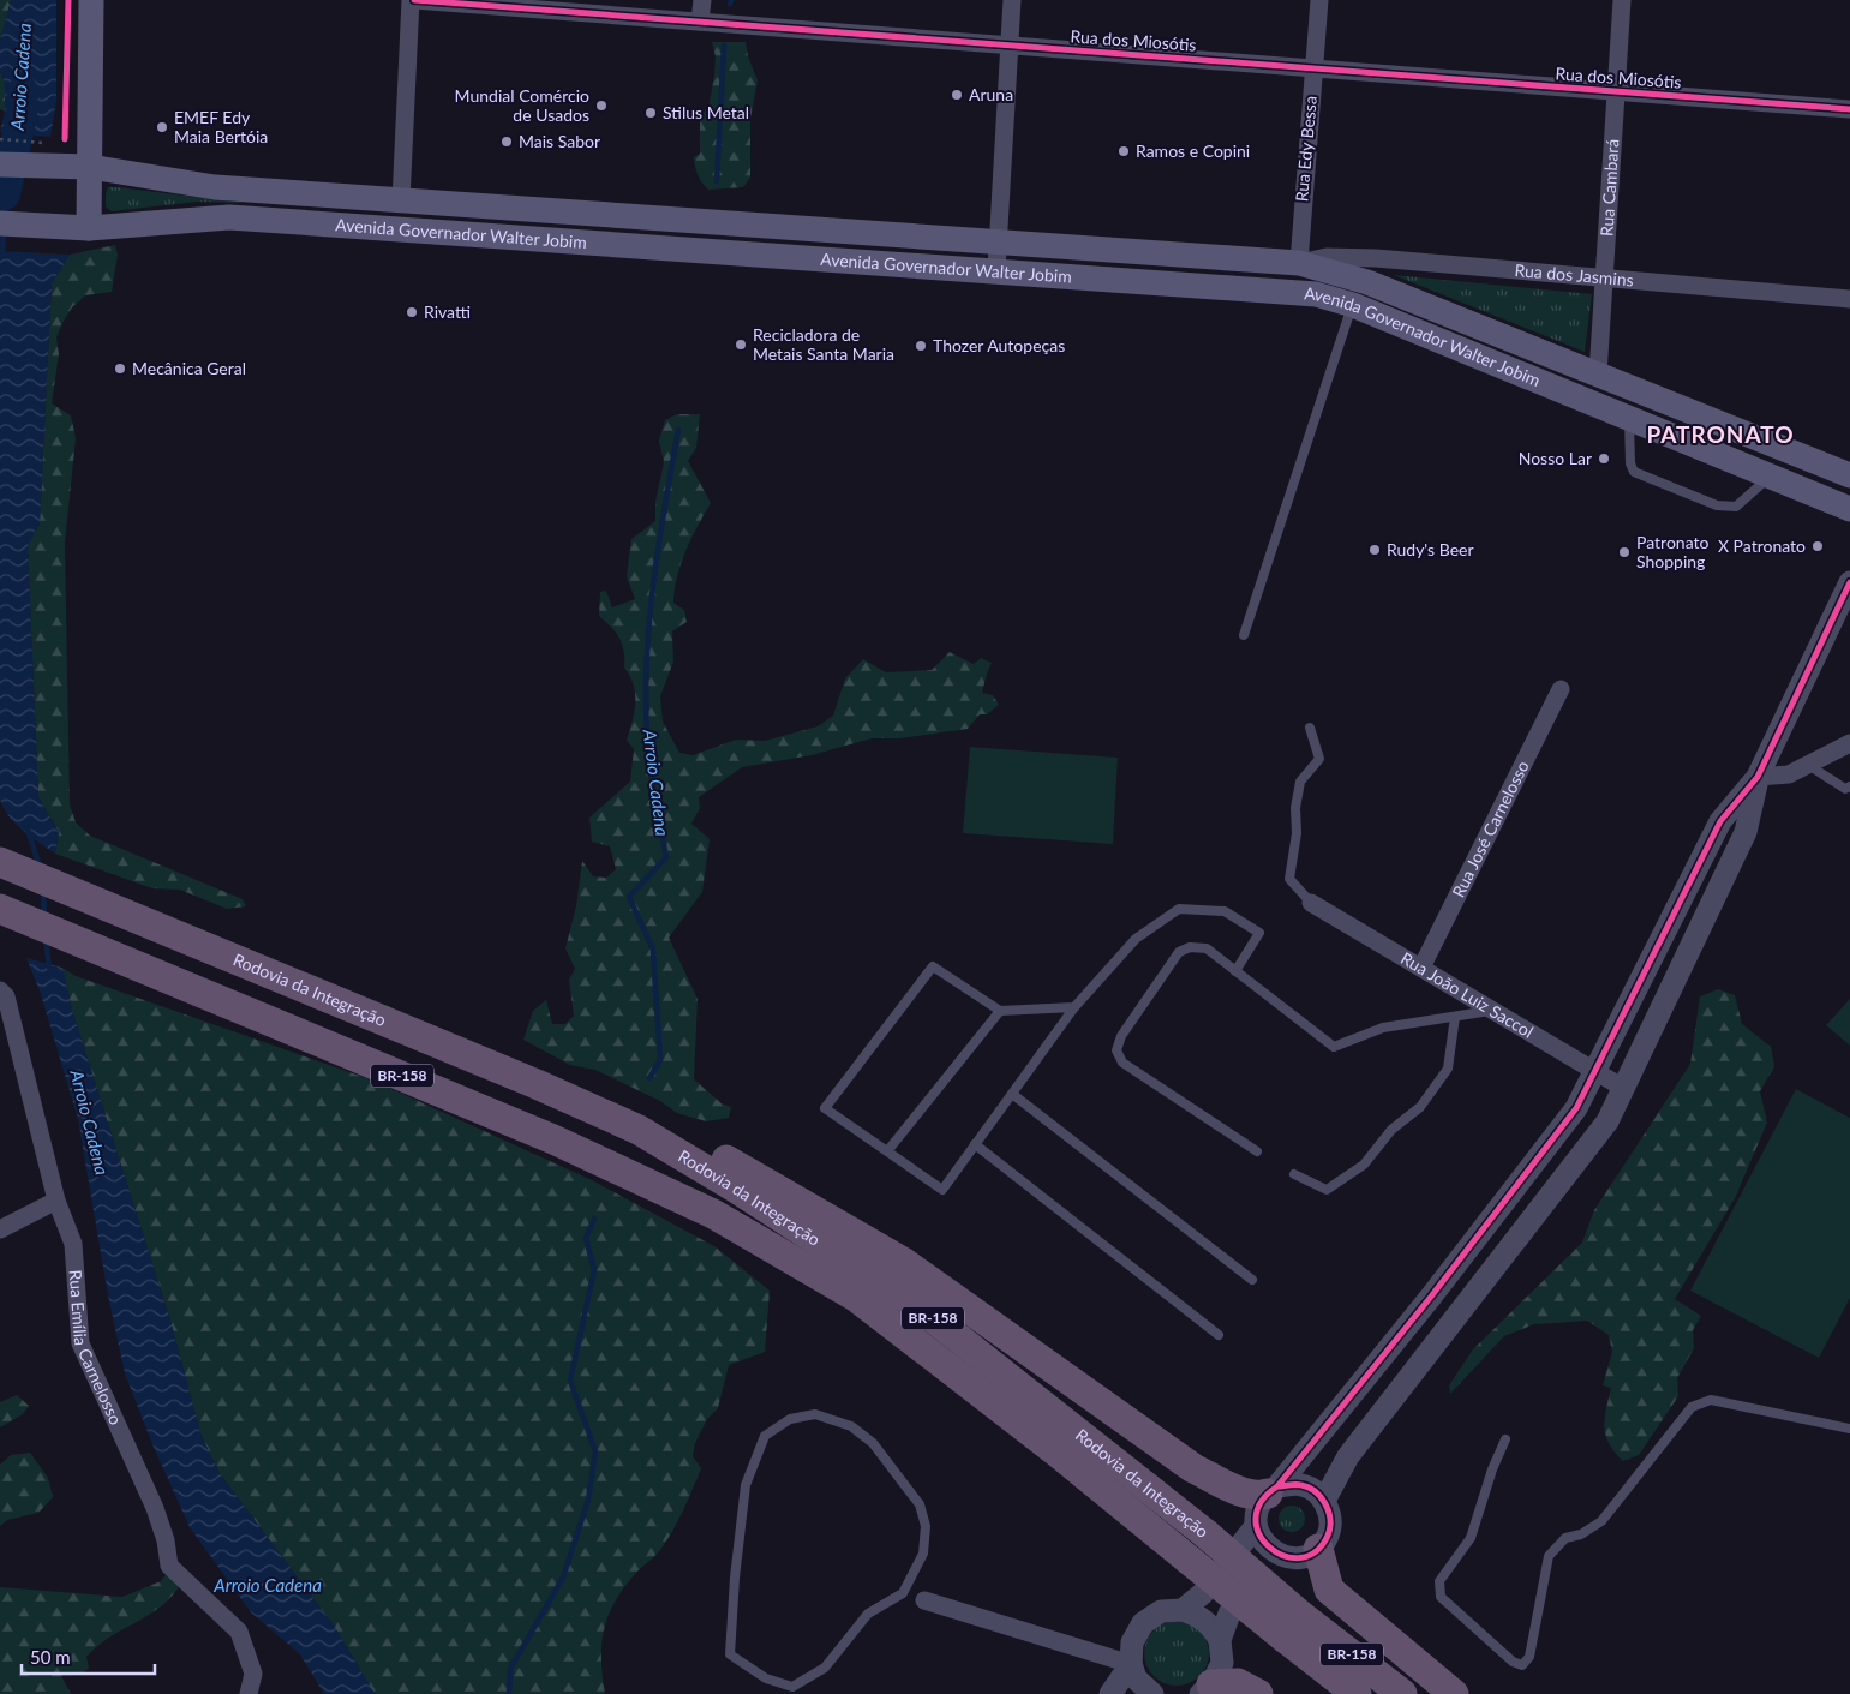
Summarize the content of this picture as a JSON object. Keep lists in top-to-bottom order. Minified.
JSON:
{"streets":{"highway":["Rodovia da Integração","BR-158"],"main road":["Avenida Governador Walter Jobim"],"street":["Rua dos Miosótis","Rua Edy Bessa","Rua Cambará","Rua dos Jasmins","Rua José Carnelosso","Rua João Luiz Saccol","Rua Emília Carnelosso"]},"crossings":[["Rua dos Miosótis","Rua Edy Bessa"],["Rua dos Miosótis","Rua Cambará"],["Rua Edy Bessa","Avenida Governador Walter Jobim"],["Rua Edy Bessa","Rua dos Jasmins"],["Rua Cambará","Avenida Governador Walter Jobim"],["Rua Cambará","Rua dos Jasmins"],["Avenida Governador Walter Jobim","Rua dos Jasmins"],["Rua José Carnelosso","Rua João Luiz Saccol"]],"districts":["PATRONATO"],"water":["Arroio Cadena"],"places":["Aruna","Mundial Comércio de Usados","Stilus Metal","EMEF Edy Maia Bertóia","Mais Sabor","Ramos e Copini","Rivatti","Recicladora de Metais Santa Maria","Thozer Autopeças","Mecânica Geral","Nosso Lar","X Patronato","Rudy's Beer","Patronato Shopping"],"scale_bar":"50 m"}
